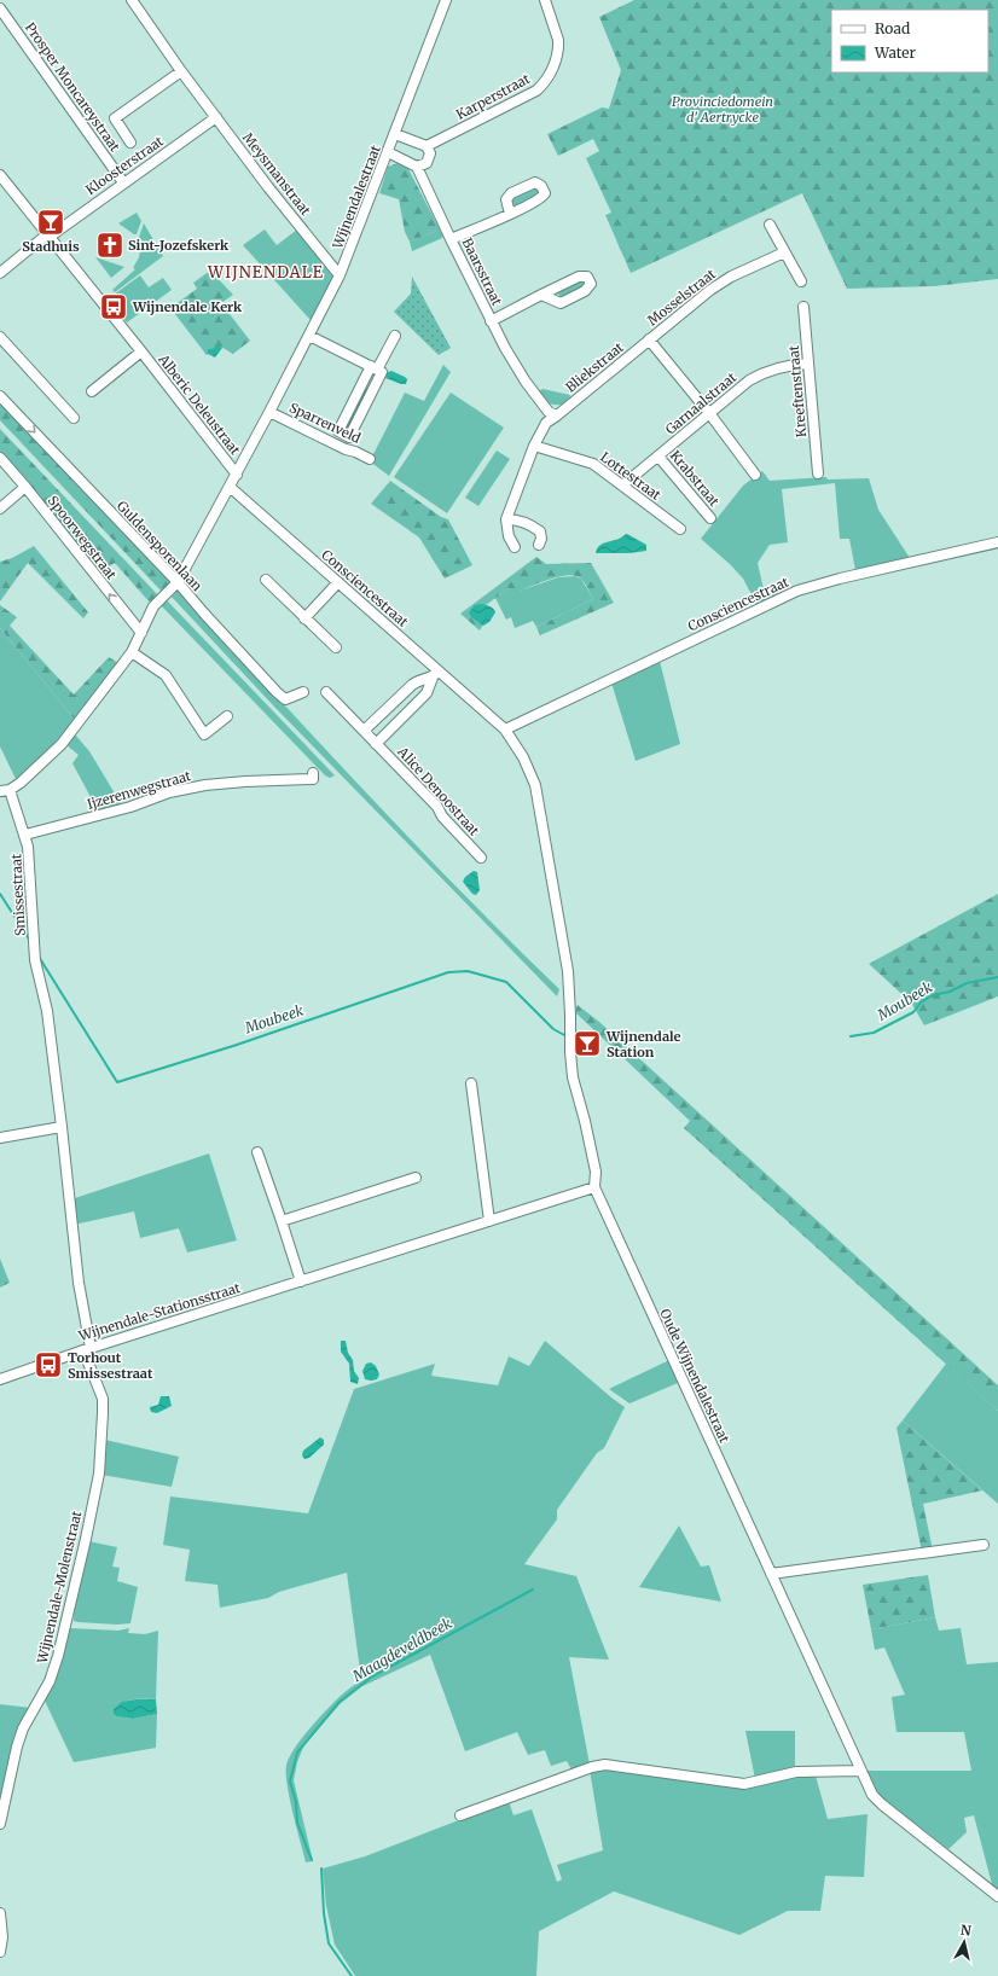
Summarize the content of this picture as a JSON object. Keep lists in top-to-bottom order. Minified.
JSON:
{"streets":{"street":["Prosper Moncareystraat","Karperstraat","Kloosterstraat","Meysmanstraat","Wijnendalestraat","Baarsstraat","Mosselstraat","Bliekstraat","Kreeftenstraat","Garnaalstraat","Alberic Deleustraat","Sparrenveld","Lottestraat","Krabstraat","Spoorwegstraat","Guldensporenlaan","Consciencestraat","Ijzerenwegstraat","Alice Denoostraat","Smissestraat","Wijnendale-Stationsstraat","Oude Wijnendalestraat","Wijnendale-Molenstraat"]},"crossings":[["Prosper Moncareystraat","Kloosterstraat"],["Kloosterstraat","Meysmanstraat"],["Kloosterstraat","Alberic Deleustraat"],["Meysmanstraat","Wijnendalestraat"],["Wijnendalestraat","Alberic Deleustraat"],["Wijnendalestraat","Sparrenveld"],["Wijnendalestraat","Smissestraat"],["Baarsstraat","Bliekstraat"],["Mosselstraat","Bliekstraat"],["Bliekstraat","Lottestraat"],["Kreeftenstraat","Garnaalstraat"],["Garnaalstraat","Lottestraat"],["Garnaalstraat","Krabstraat"],["Alberic Deleustraat","Smissestraat"],["Spoorwegstraat","Smissestraat"],["Guldensporenlaan","Smissestraat"],["Consciencestraat","Smissestraat"],["Consciencestraat","Wijnendale-Stationsstraat"],["Consciencestraat","Oude Wijnendalestraat"],["Ijzerenwegstraat","Smissestraat"],["Smissestraat","Wijnendale-Stationsstraat"],["Smissestraat","Wijnendale-Molenstraat"],["Wijnendale-Stationsstraat","Oude Wijnendalestraat"],["Wijnendale-Stationsstraat","Wijnendale-Molenstraat"]],"one_way":["Spoorwegstraat","Guldensporenlaan"],"districts":["WIJNENDALE"],"water":["Moubeek","Maagdeveldbeek"],"parks":["Provinciedomein d' Aertrycke"],"places":{"bar":["Stadhuis","Wijnendale Station"],"church":["Sint-Jozefskerk"],"bus stop":["Wijnendale Kerk","Torhout Smissestraat"]},"legend":["Road","Water"],"north":"top"}
